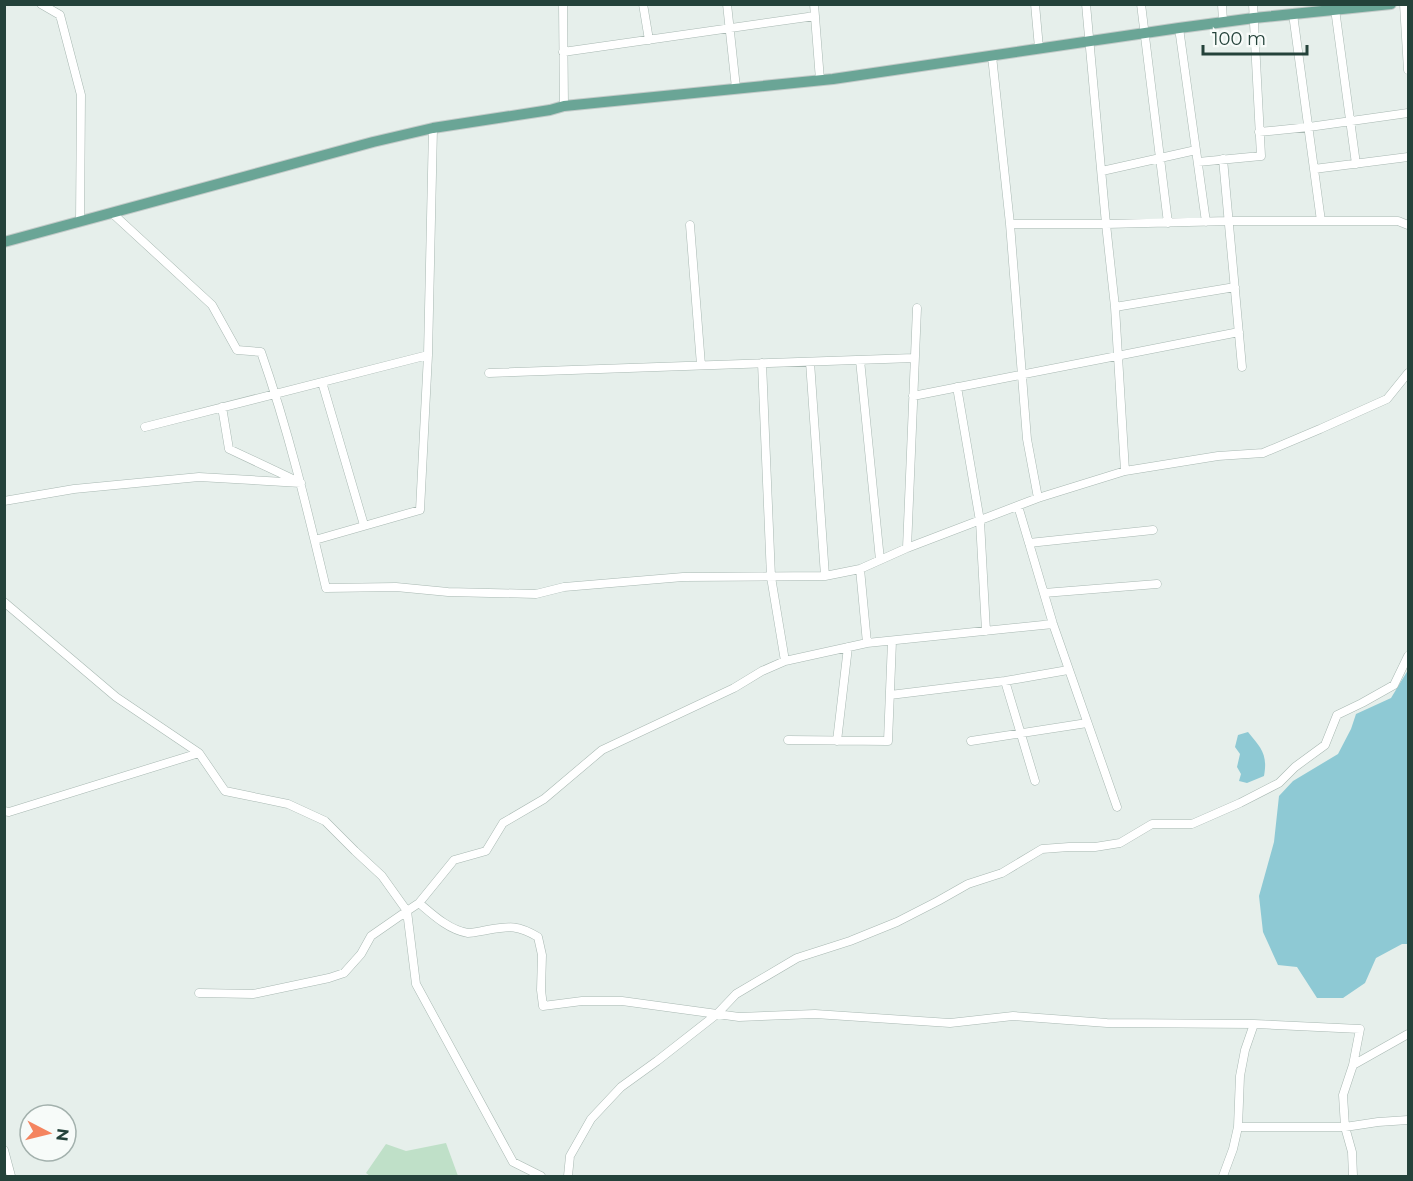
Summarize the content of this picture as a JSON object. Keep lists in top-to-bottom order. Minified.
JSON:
{"scale_bar":"100 m","north":"right"}
